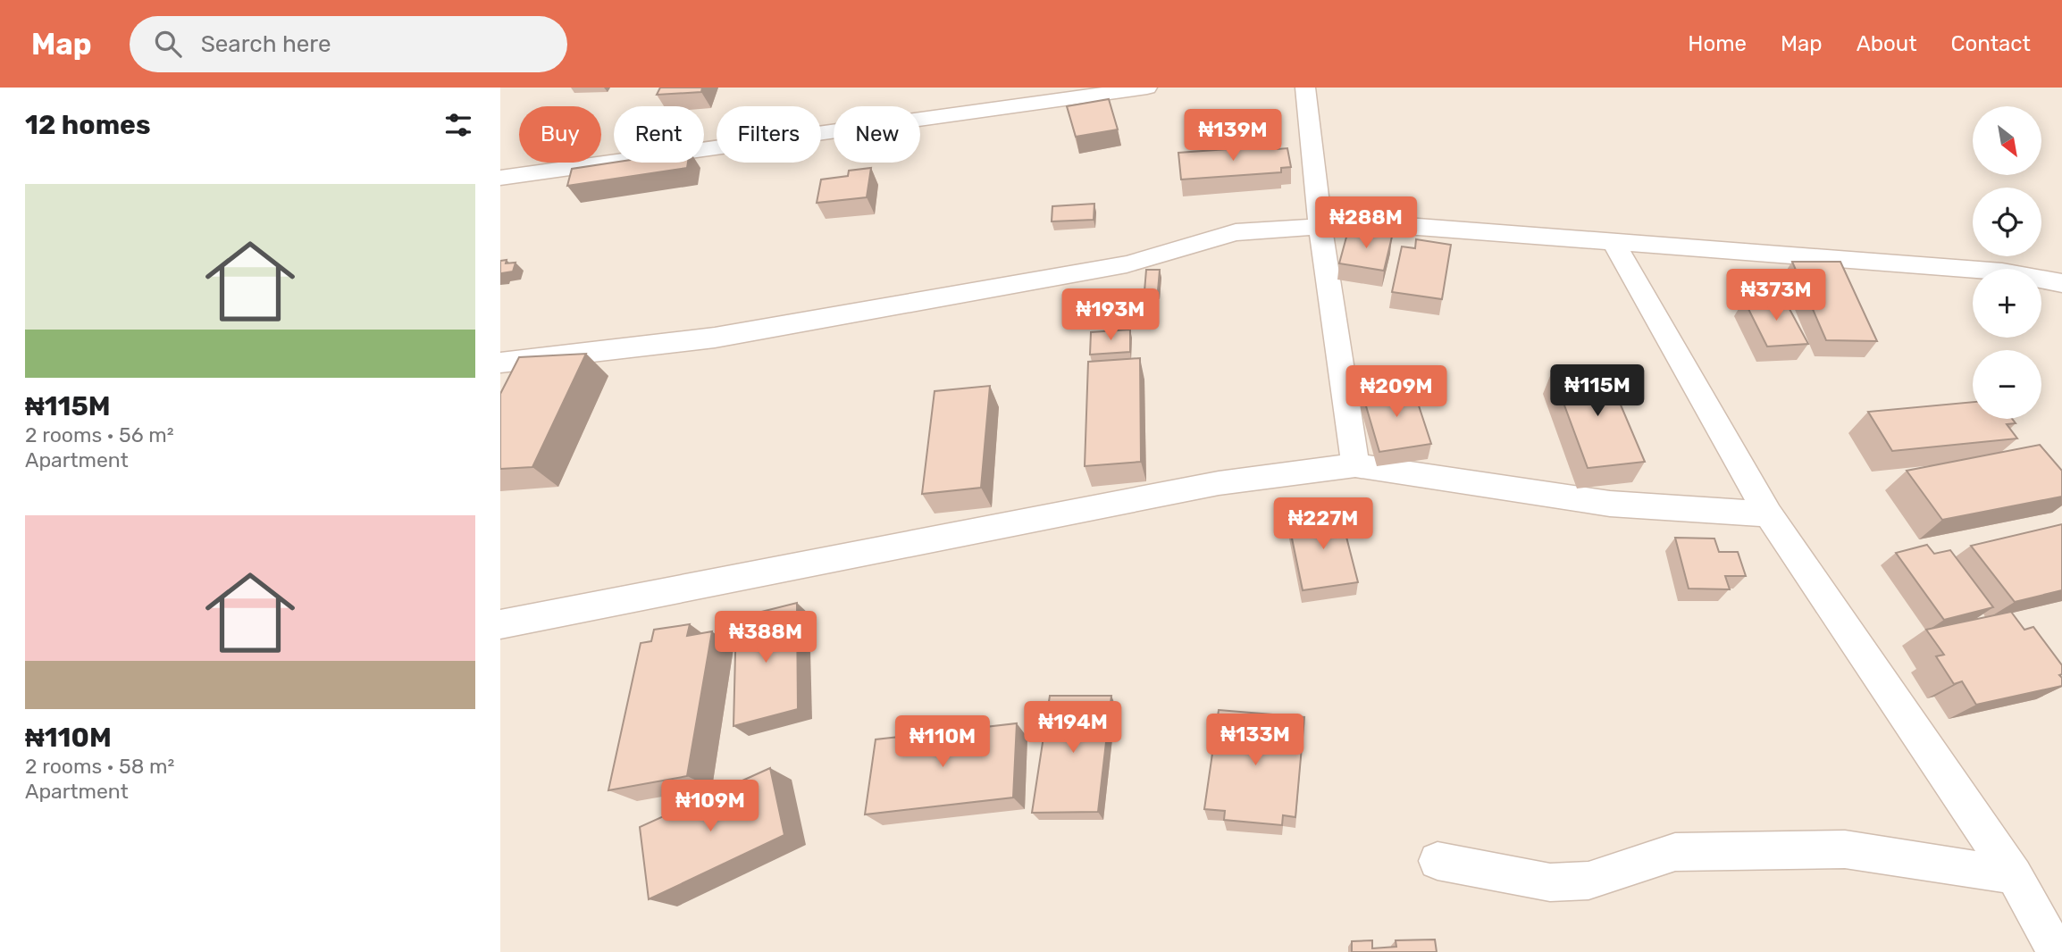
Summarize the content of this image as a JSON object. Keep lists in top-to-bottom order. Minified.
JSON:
{"north":"bottom right","page":{"header":"Map","search":"Search here","nav":["Home","Map","About","Contact"],"heading":"12 homes","map_buttons":["+","−"],"chip":["Buy","Rent","Filters","New"],"price":["₦139M","₦288M","₦373M","₦193M","₦115M","₦209M","₦227M","₦388M","₦194M","₦133M","₦110M","₦109M"],"list":[{"name":"₦115M","note":"2 rooms · 56 m² · Apartment"},{"name":"₦110M","note":"2 rooms · 58 m² · Apartment"}]}}
